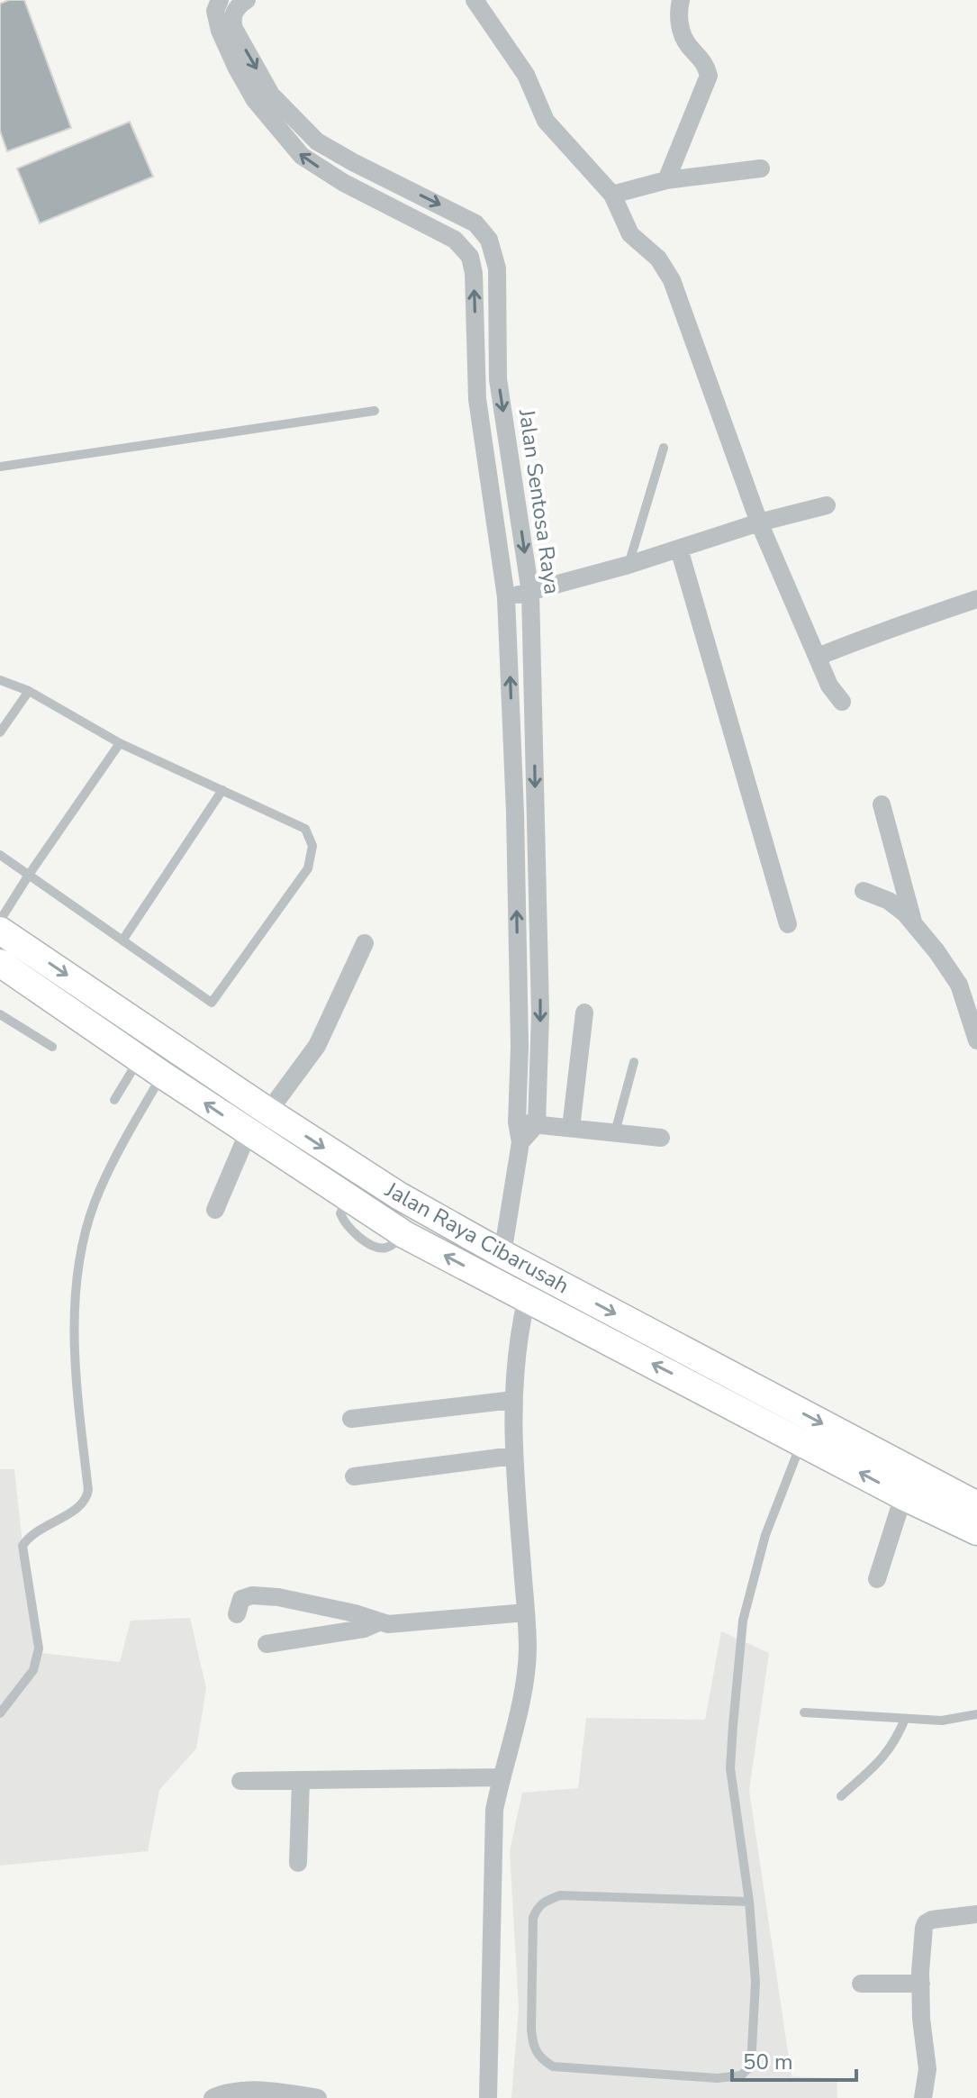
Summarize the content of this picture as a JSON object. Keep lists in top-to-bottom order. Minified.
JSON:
{"streets":{"main road":["Jalan Raya Cibarusah"],"street":["Jalan Sentosa Raya"]},"scale_bar":"50 m"}
